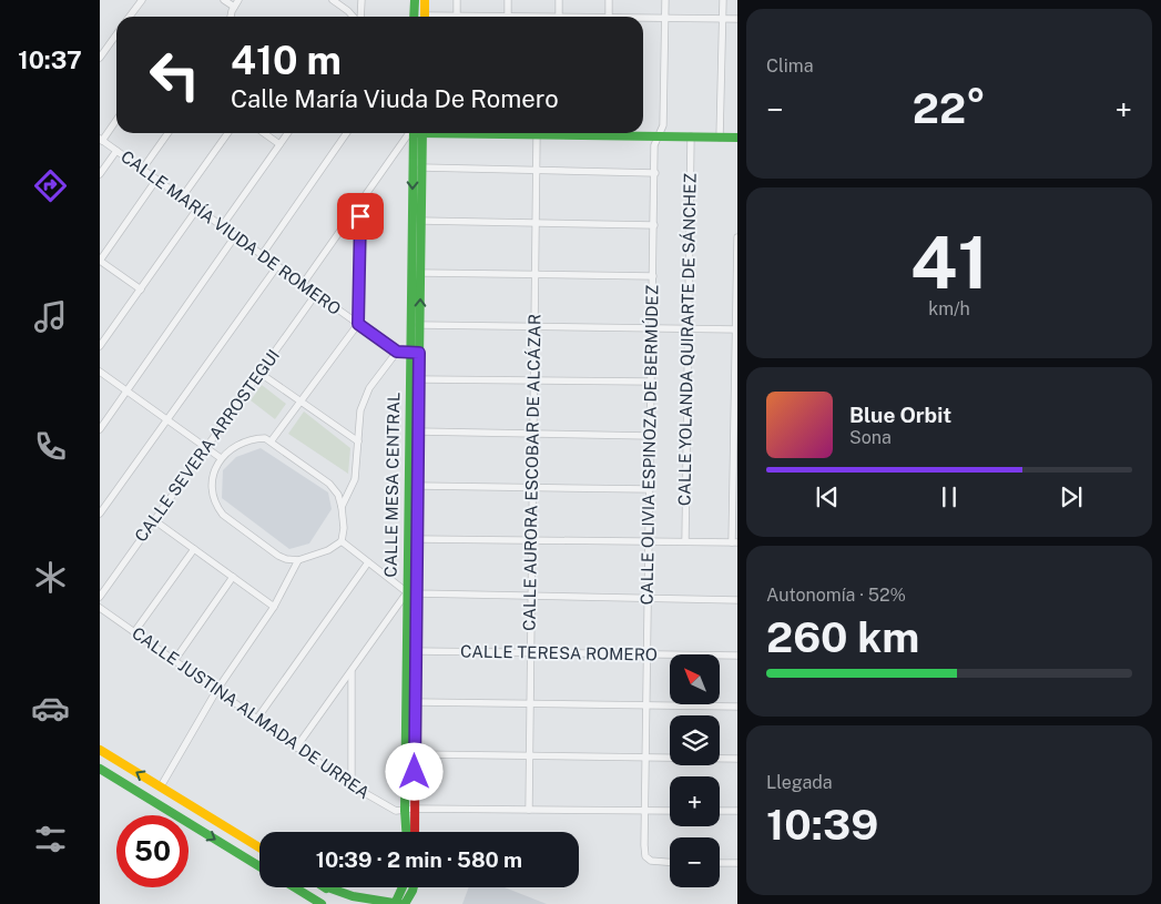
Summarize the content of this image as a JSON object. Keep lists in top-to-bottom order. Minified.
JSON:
{"streets":{"main road":["CALLE MESA CENTRAL"],"street":["CALLE MARÍA VIUDA DE ROMERO","CALLE YOLANDA QUIRARTE DE SÁNCHEZ","CALLE OLIVIA ESPINOZA DE BERMÚDEZ","CALLE SEVERA ARROSTEGUI","CALLE AURORA ESCOBAR DE ALCÁZAR","CALLE TERESA ROMERO","CALLE JUSTINA ALMADA DE URREA"]},"crossings":[["CALLE MARÍA VIUDA DE ROMERO","CALLE SEVERA ARROSTEGUI"],["CALLE OLIVIA ESPINOZA DE BERMÚDEZ","CALLE TERESA ROMERO"],["CALLE OLIVIA ESPINOZA DE BERMÚDEZ","CALLE JUSTINA ALMADA DE URREA"],["CALLE AURORA ESCOBAR DE ALCÁZAR","CALLE TERESA ROMERO"],["CALLE AURORA ESCOBAR DE ALCÁZAR","CALLE JUSTINA ALMADA DE URREA"],["CALLE MESA CENTRAL","CALLE TERESA ROMERO"],["CALLE MESA CENTRAL","CALLE JUSTINA ALMADA DE URREA"]],"north":"top left","page":{"tabs":"10:37","tile":["Clima",["41","km/h"],["Autonomía · 52%","260 km"],["Llegada","10:39"]],"turn":["410 m","Calle María Viuda De Romero"],"heat":["−","22°","+"],"song":["Blue Orbit","Sona"],"map_buttons":["+","−"],"limit":"50","trip":"10:39 · 2 min · 580 m"}}
